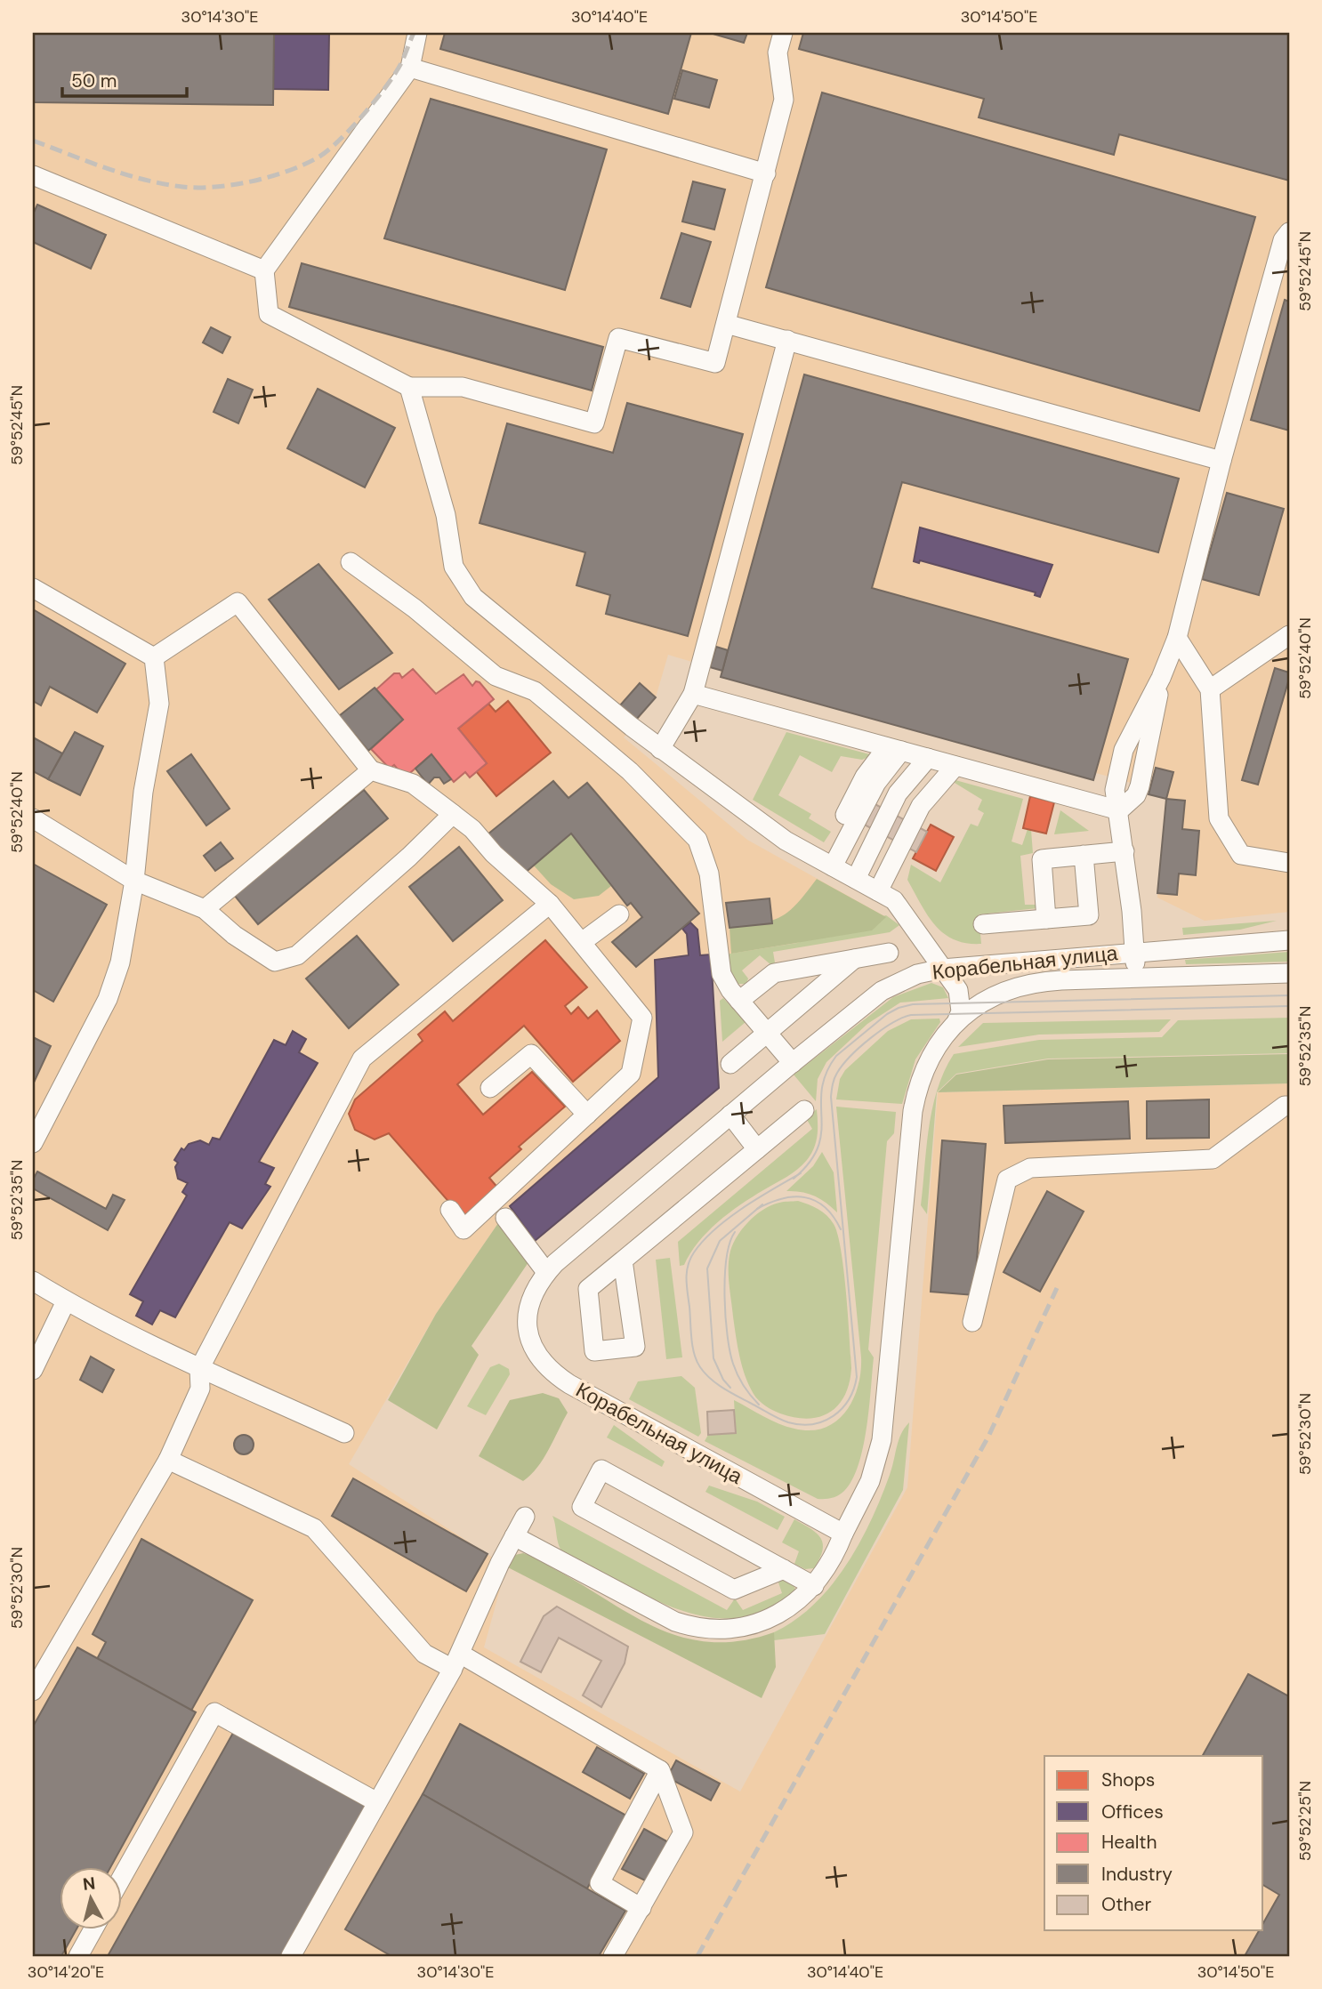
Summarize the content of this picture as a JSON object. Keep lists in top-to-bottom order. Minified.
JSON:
{"streets":{"street":["Корабельная улица"]},"legend":["Shops","Offices","Health","Industry","Other"],"scale_bar":"50 m","north":"top","coordinates":["30°14'30\"E","30°14'40\"E","30°14'50\"E","59°52'45\"N","59°52'40\"N","59°52'35\"N","59°52'30\"N","59°52'25\"N","30°14'20\"E"]}
